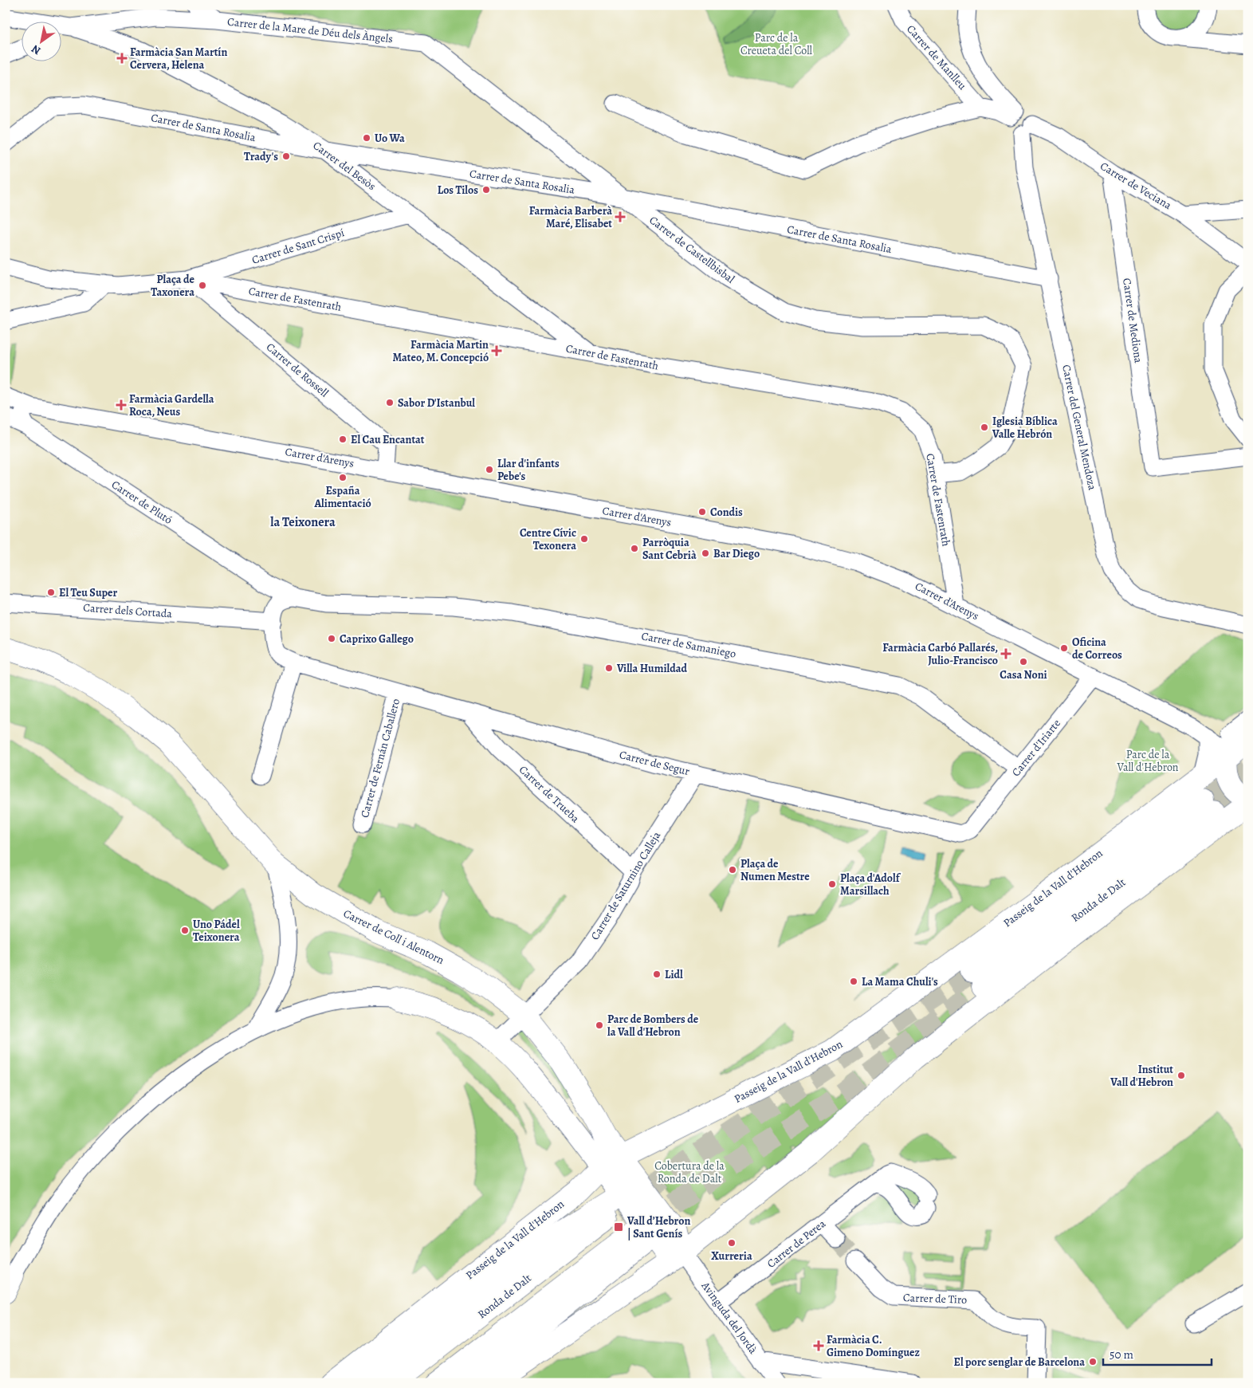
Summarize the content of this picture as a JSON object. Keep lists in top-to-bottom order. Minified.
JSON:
{"streets":{"main road":["Passeig de la Vall d'Hebron","Ronda de Dalt","Carrer de Coll i Alentorn"],"street":["Carrer de la Mare de Déu dels Àngels","Carrer de Manlleu","Carrer de Santa Rosalia","Carrer del Besòs","Carrer de Veciana","Carrer de Sant Crispí","Carrer de Castellbisbal","Carrer de Fastenrath","Carrer de Mediona","Carrer de Rossell","Carrer del General Mendoza","Carrer d'Arenys","Carrer de Plutó","Carrer dels Cortada","Carrer de Samaniego","Carrer d'Iriarte","Carrer de Fernán Caballero","Carrer de Segur","Carrer de Trueba","Carrer de Saturnino Calleja","Carrer de Perea","Carrer de Tiro","Avinguda del Jordà"]},"crossings":[["Carrer de la Mare de Déu dels Àngels","Carrer del Besòs"],["Carrer de la Mare de Déu dels Àngels","Carrer de Castellbisbal"],["Carrer de Santa Rosalia","Carrer del Besòs"],["Carrer de Santa Rosalia","Carrer de Castellbisbal"],["Carrer de Santa Rosalia","Carrer del General Mendoza"],["Carrer del Besòs","Carrer de Sant Crispí"],["Carrer del Besòs","Carrer de Fastenrath"],["Carrer de Veciana","Carrer de Mediona"],["Carrer de Veciana","Carrer del General Mendoza"],["Carrer de Sant Crispí","Carrer de Fastenrath"],["Carrer de Sant Crispí","Carrer de Rossell"],["Carrer de Castellbisbal","Carrer de Fastenrath"],["Carrer de Fastenrath","Carrer de Rossell"],["Carrer de Fastenrath","Carrer d'Arenys"],["Carrer de Rossell","Carrer d'Arenys"],["Carrer d'Arenys","Carrer d'Iriarte"],["Carrer d'Arenys","Passeig de la Vall d'Hebron"],["Carrer de Plutó","Carrer de Samaniego"],["Carrer dels Cortada","Carrer de Segur"],["Carrer de Samaniego","Carrer d'Iriarte"],["Carrer d'Iriarte","Carrer de Segur"],["Carrer de Fernán Caballero","Carrer de Segur"],["Carrer de Segur","Carrer de Trueba"],["Carrer de Segur","Carrer de Saturnino Calleja"],["Carrer de Trueba","Carrer de Saturnino Calleja"],["Carrer de Saturnino Calleja","Carrer de Coll i Alentorn"],["Passeig de la Vall d'Hebron","Carrer de Coll i Alentorn"],["Carrer de Coll i Alentorn","Avinguda del Jordà"],["Carrer de Perea","Avinguda del Jordà"]],"districts":["la Teixonera"],"parks":["Parc de la Creueta del Coll","Parc de la Vall d'Hebron","Cobertura de la Ronda de Dalt"],"places":{"health":["Farmàcia San Martín Cervera, Helena","Farmàcia Barberà Maré, Elisabet","Farmàcia Martin Mateo, M. Concepció","Farmàcia Gardella Roca, Neus","Farmàcia Carbó Pallarés, Julio-Francisco","Farmàcia C. Gimeno Domínguez"],"other":["Uo Wa","Trady's","Los Tilos","Plaça de Taxonera","Sabor D'Istanbul","Iglesia Bíblica Valle Hebrón","El Cau Encantat","Llar d'infants Pebe's","España Alimentació","Condis","Centre Cívic Texonera","Parròquia Sant Cebrià","Bar Diego","El Teu Super","Caprixo Gallego","Oficina de Correos","Casa Noni","Villa Humildad","Plaça de Numen Mestre","Plaça d'Adolf Marsillach","Uno Pádel Teixonera","Lidl","La Mama Chuli's","Parc de Bombers de la Vall d'Hebron","Institut Vall d'Hebron","Xurreria","El porc senglar de Barcelona"],"transit":["Vall d’Hebron | Sant Genís"]},"scale_bar":"50 m","north":"bottom left"}
